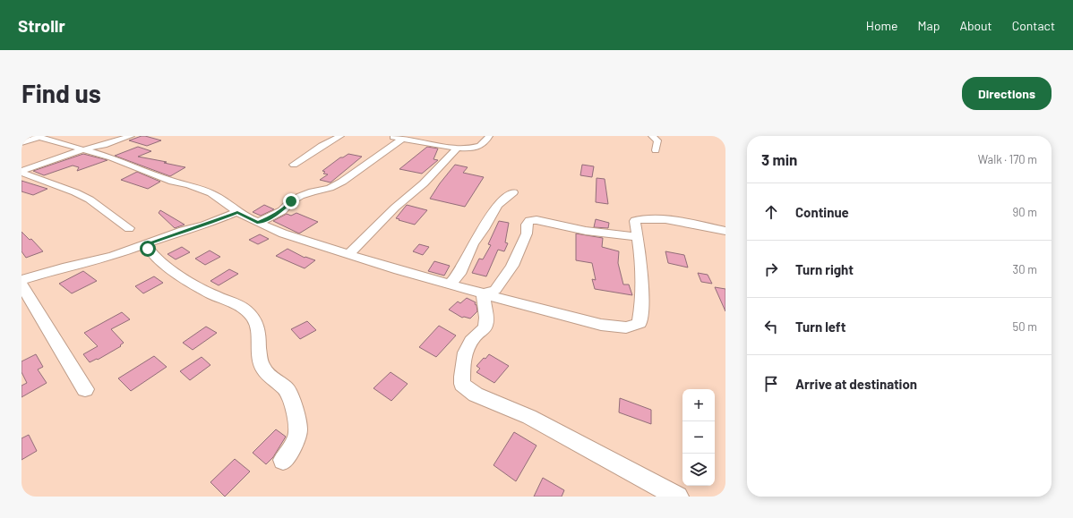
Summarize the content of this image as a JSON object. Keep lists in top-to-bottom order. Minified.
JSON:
{"page":{"header":"Strollr","nav":["Home","Map","About","Contact"],"buttons":"Directions","title":"Find us","heading":["3 min","Walk · 170 m"],"list":[["Continue","90 m"],["Turn right","30 m"],["Turn left","50 m"],"Arrive at destination"],"map_buttons":["+","−"]}}
